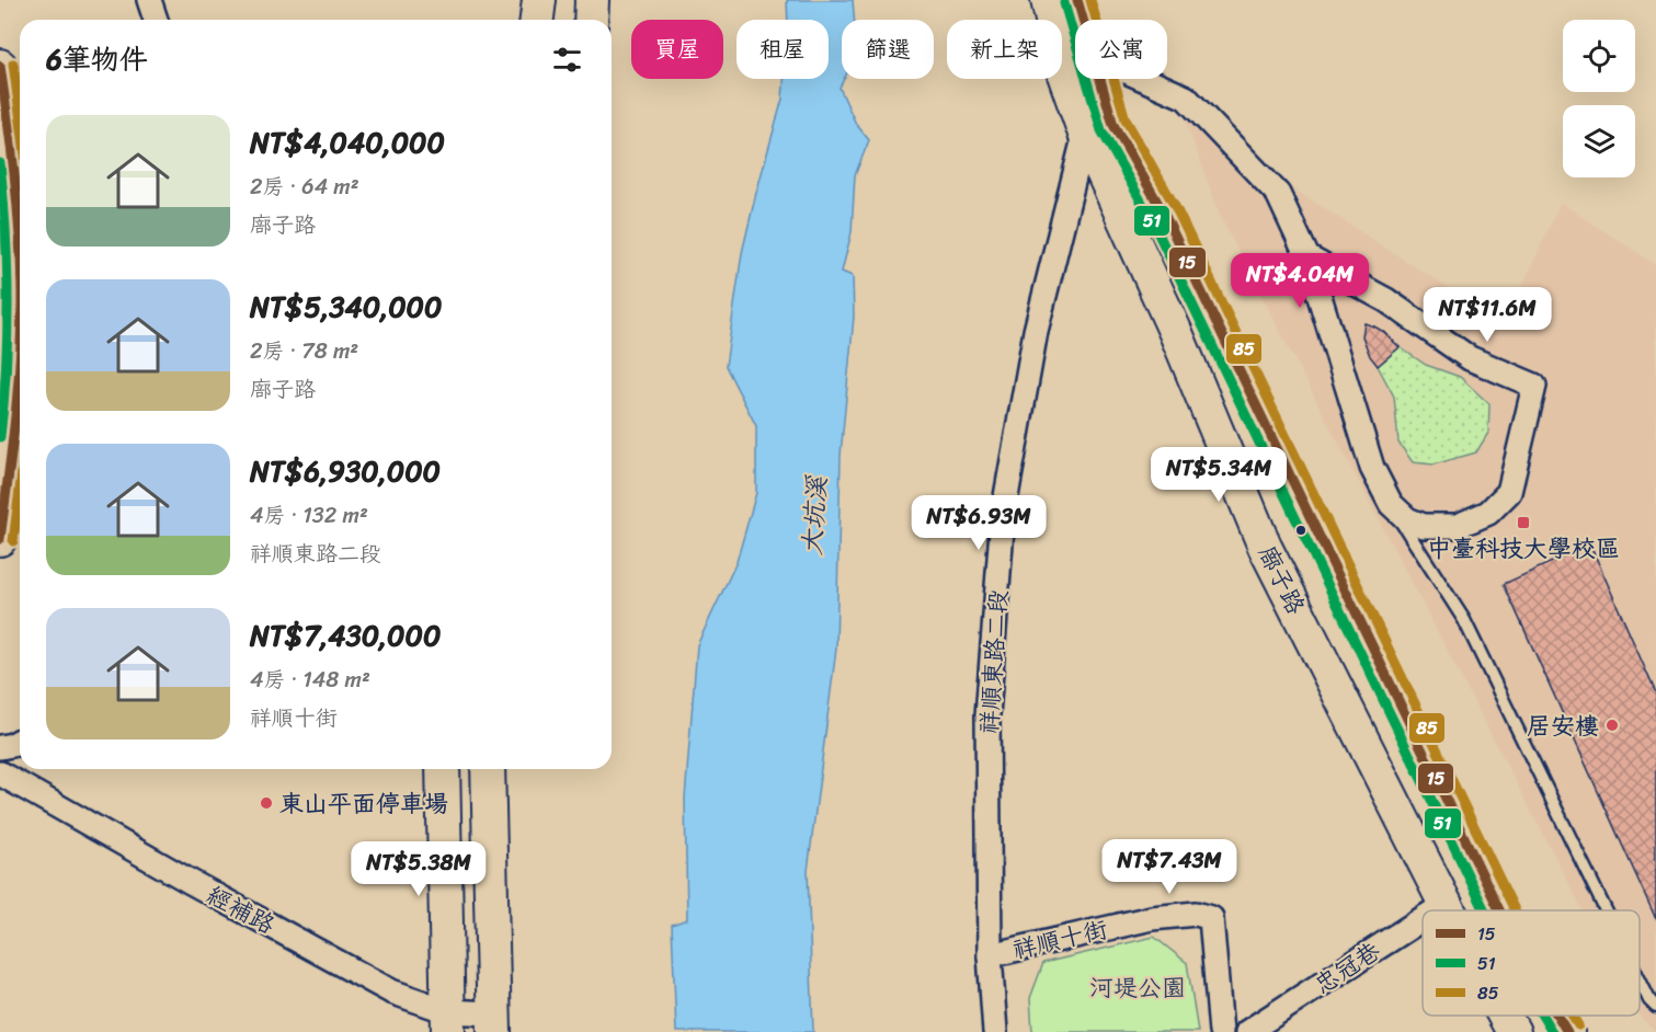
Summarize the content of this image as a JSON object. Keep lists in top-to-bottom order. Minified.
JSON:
{"streets":{"main road":["廍子路"],"street":["祥順東路二段","經補路","祥順十街","忠冠巷"]},"crossings":[["廍子路","祥順東路二段"],["廍子路","忠冠巷"],["祥順東路二段","祥順十街"]],"water":["大坑溪"],"parks":["河堤公園"],"places":{"transit":["中臺科技大學校區"],"other":["居安樓","東山平面停車場"]},"lines":["transit line 15","transit line 85","transit line 51"],"legend":["15","51","85"],"page":{"chip":["買屋","租屋","篩選","新上架","公寓"],"heading":"6筆物件","list":[{"name":"NT$4,040,000","note":"2房 · 64 m² · 廍子路"},{"name":"NT$5,340,000","note":"2房 · 78 m² · 廍子路"},{"name":"NT$6,930,000","note":"4房 · 132 m² · 祥順東路二段"},{"name":"NT$7,430,000","note":"4房 · 148 m² · 祥順十街"}],"price":["NT$4.04M","NT$11.6M","NT$5.34M","NT$6.93M","NT$7.43M","NT$5.38M"]}}
